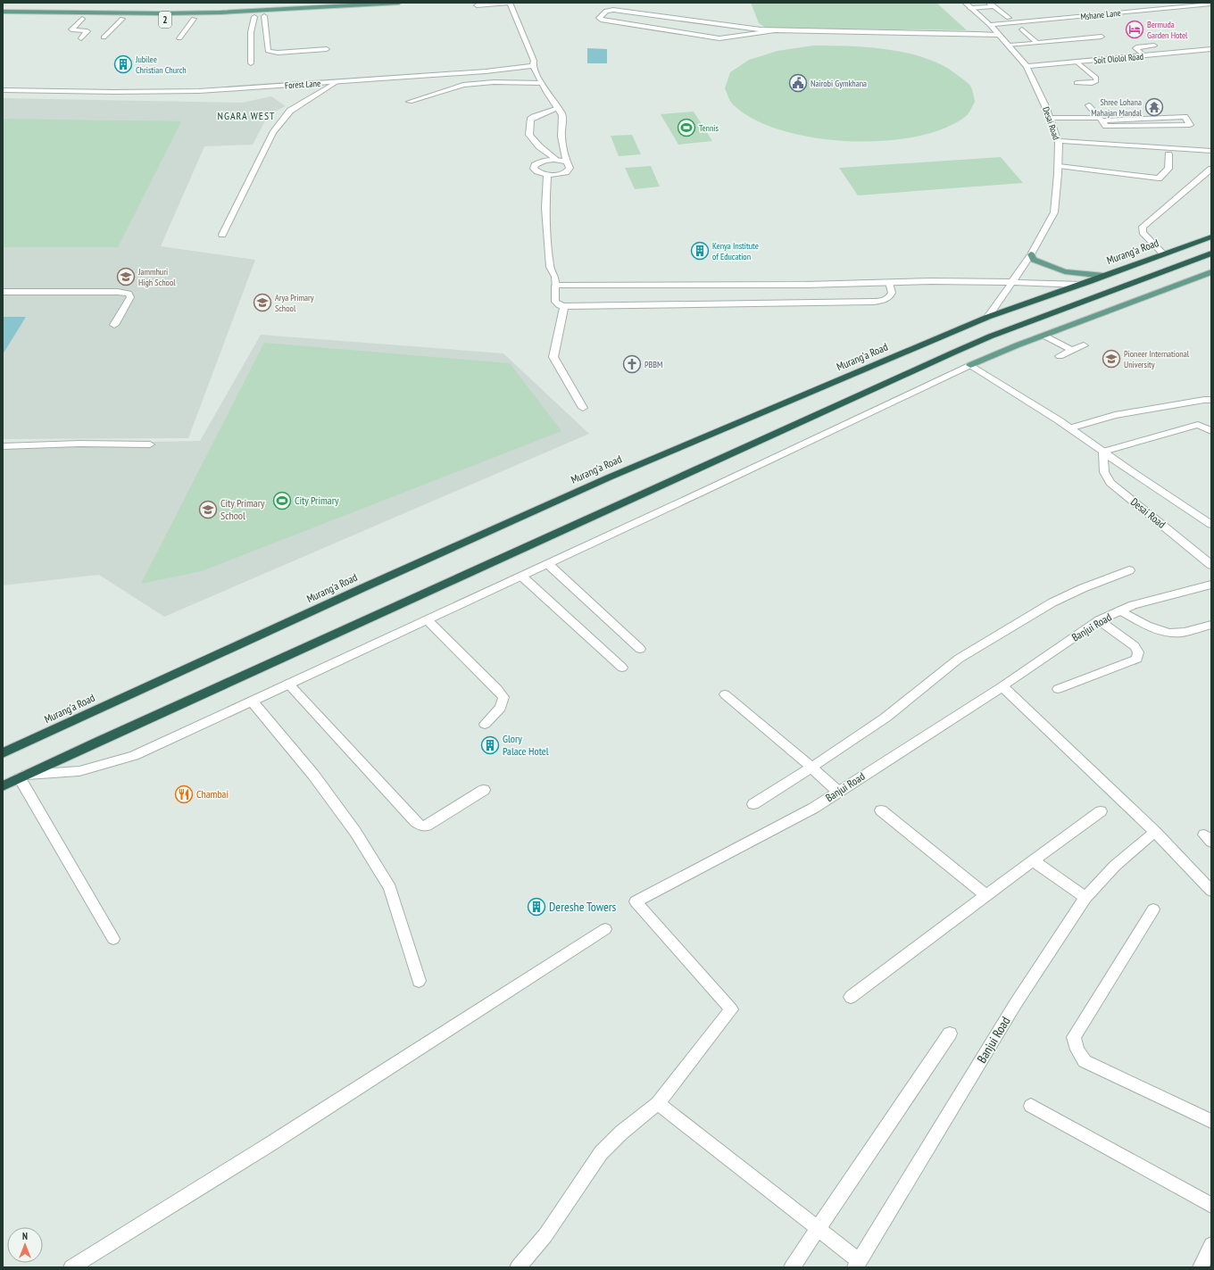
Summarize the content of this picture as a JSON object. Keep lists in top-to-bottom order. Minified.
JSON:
{"streets":{"highway":["Murang'a Road"],"main road":["2"],"street":["Mshane Lane","Soit Ololol Road","Forest Lane","Desai Road","Banjui Road"]},"crossings":[["Mshane Lane","Desai Road"],["Soit Ololol Road","Desai Road"],["Desai Road","Murang'a Road"]],"districts":["NGARA WEST"],"places":{"hotel":["Bermuda Garden Hotel"],"building":["Jubilee Christian Church","Kenya Institute of Education","Glory Palace Hotel","Dereshe Towers"],"public building":["Nairobi Gymkhana"],"temple":["Shree Lohana Mahajan Mandal"],"sports":["Tennis","City Primary"],"school or university":["Jammhuri High School","Arya Primary School","Pioneer International University","City Primary School"],"church":["PBBM"],"restaurant":["Chambai"]},"north":"top"}
